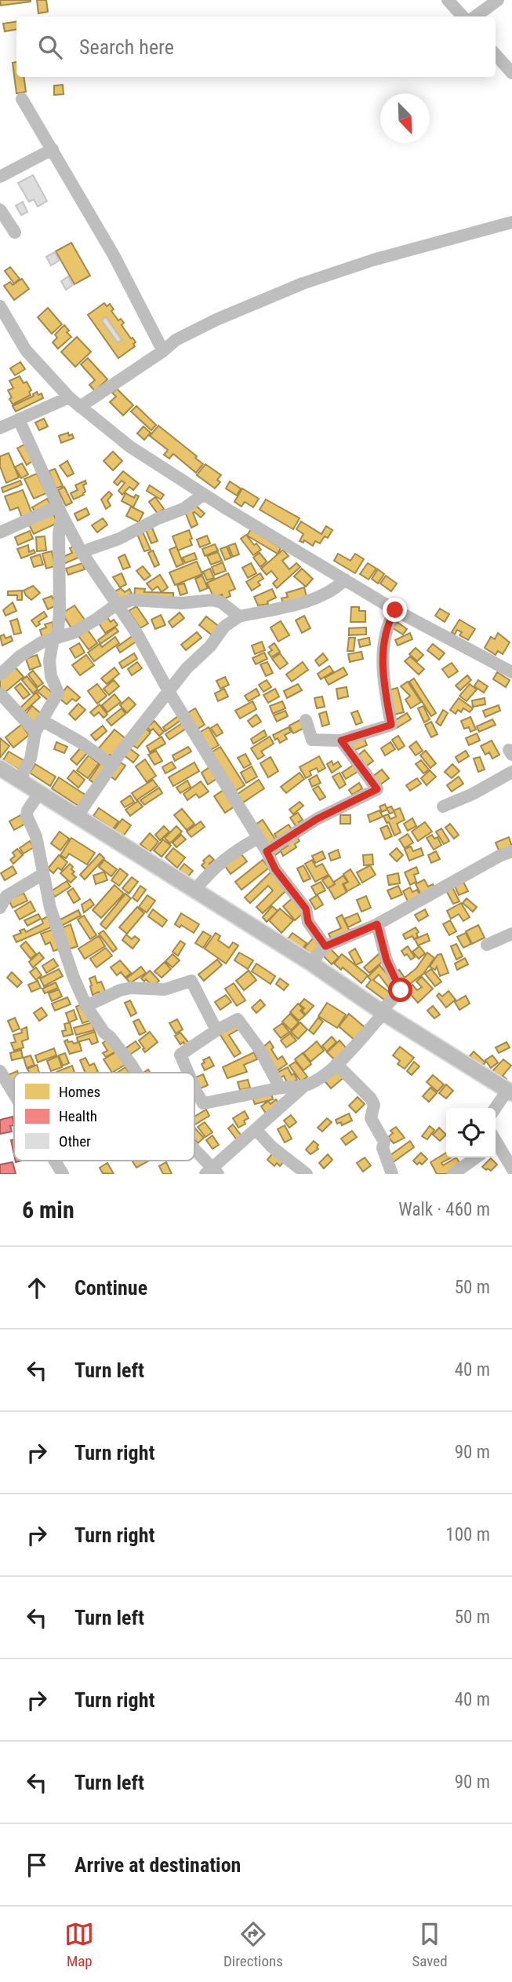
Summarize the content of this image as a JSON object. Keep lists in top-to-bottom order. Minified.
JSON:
{"legend":["Homes","Health","Other"],"north":"bottom right","page":{"search":"Search here","heading":["6 min","Walk · 460 m"],"list":[["Continue","50 m"],["Turn left","40 m"],["Turn right","90 m"],["Turn right","100 m"],["Turn left","50 m"],["Turn right","40 m"],["Turn left","90 m"],"Arrive at destination"],"nav":["Map","Directions","Saved"]}}
